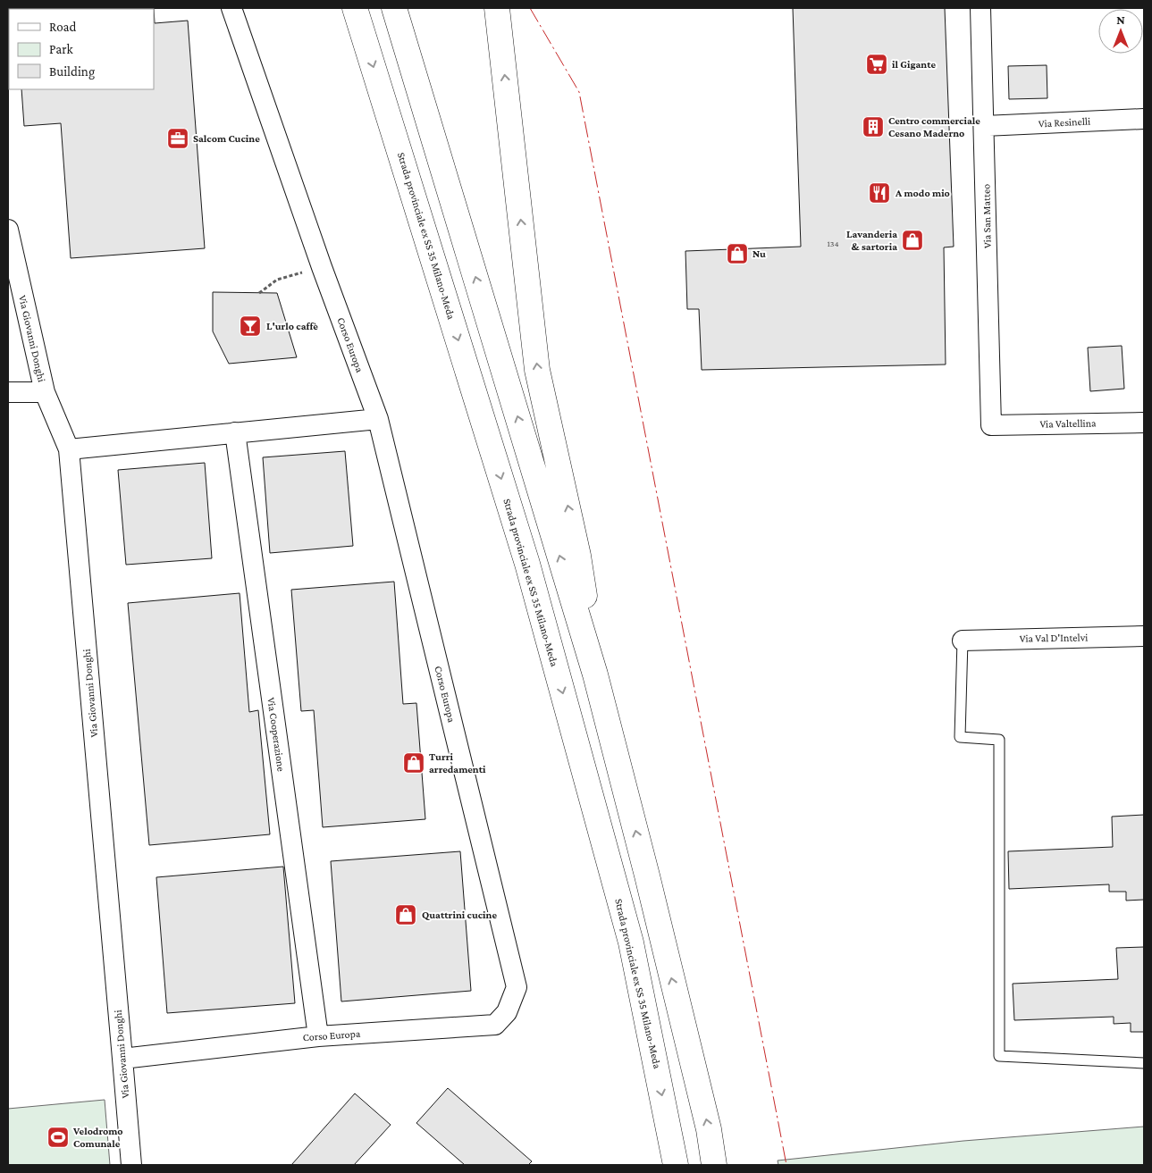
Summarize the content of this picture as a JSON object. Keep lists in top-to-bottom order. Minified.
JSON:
{"streets":{"highway":["Strada provinciale ex SS 35 Milano-Meda"],"street":["Via Resinelli","Via San Matteo","Via Giovanni Donghi","Corso Europa","Via Valtellina","Via Val D'Intelvi","Via Cooperazione"]},"crossings":[["Via Resinelli","Via San Matteo"],["Via San Matteo","Via Valtellina"],["Via Giovanni Donghi","Corso Europa"],["Corso Europa","Via Cooperazione"]],"places":{"supermarket":["il Gigante"],"building":["Centro commerciale Cesano Maderno"],"office":["Salcom Cucine"],"restaurant":["A modo mio"],"shop":["Lavanderia & sartoria","Nu","Turri arredamenti","Quattrini cucine"],"bar":["L'urlo caffè"],"sports":["Velodromo Comunale"]},"house_numbers":["134"],"legend":["Road","Park","Building"],"north":"top"}
